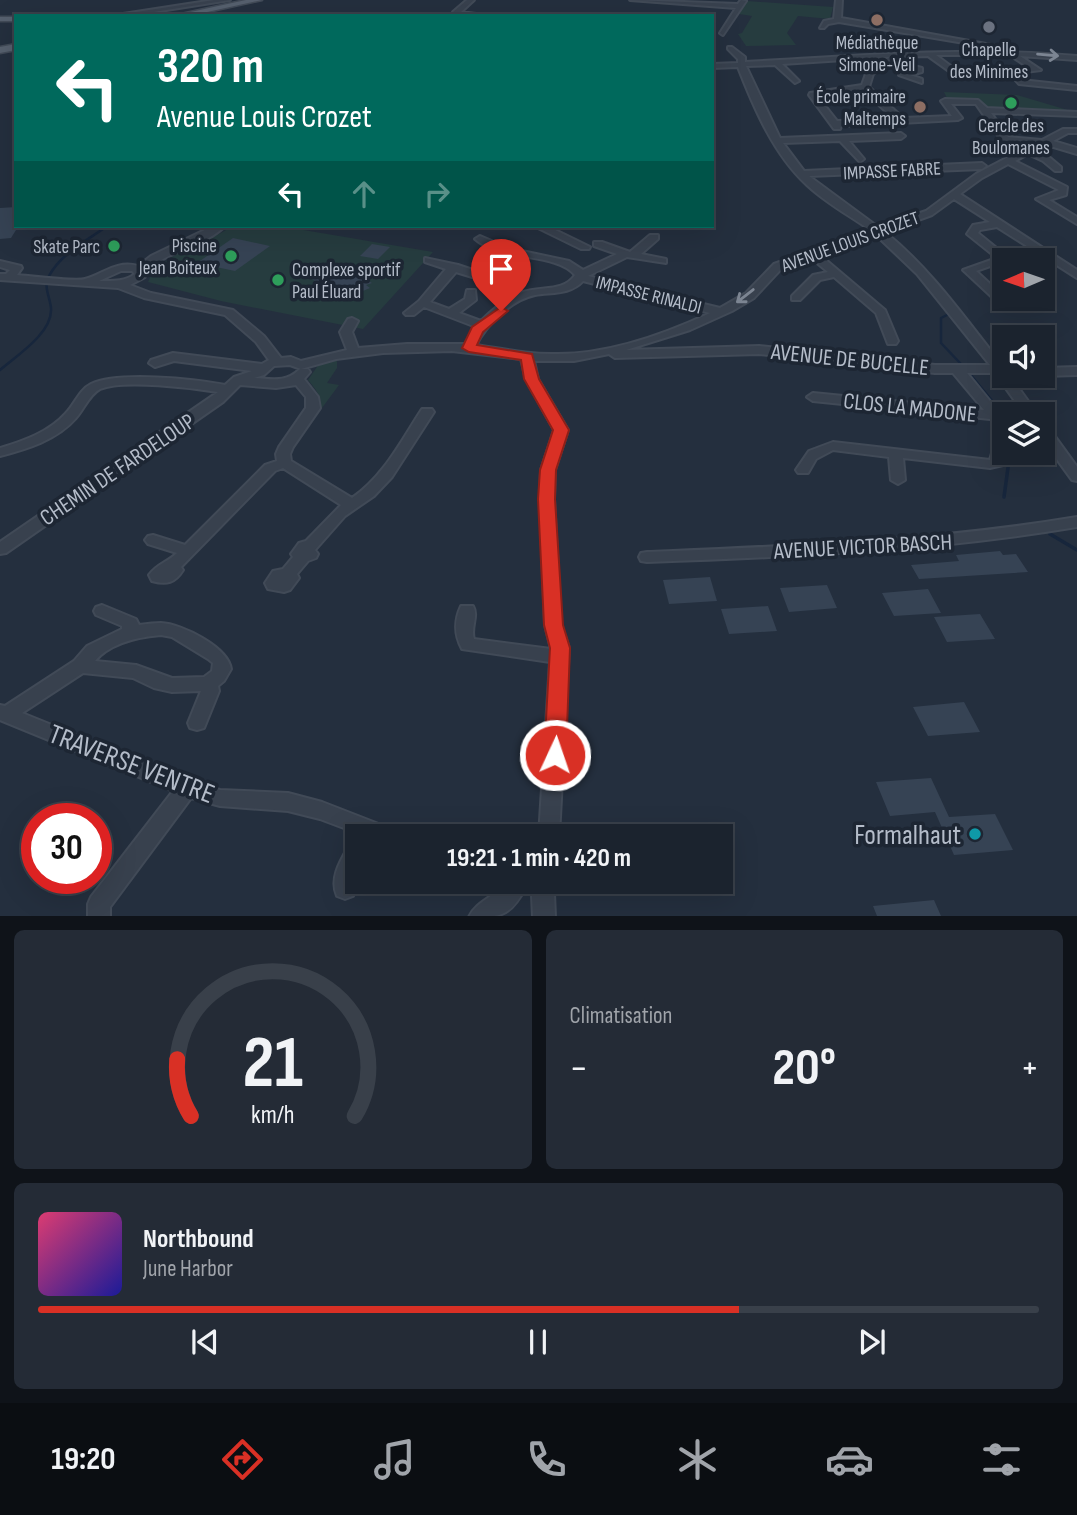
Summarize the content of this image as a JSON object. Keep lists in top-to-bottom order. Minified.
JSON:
{"streets":{"street":["IMPASSE FABRE","AVENUE LOUIS CROZET","IMPASSE RINALDI","AVENUE DE BUCELLE","CLOS LA MADONE","CHEMIN DE FARDELOUP","AVENUE VICTOR BASCH","TRAVERSE VENTRE"]},"crossings":[["AVENUE LOUIS CROZET","IMPASSE RINALDI"],["AVENUE LOUIS CROZET","AVENUE DE BUCELLE"],["AVENUE DE BUCELLE","CLOS LA MADONE"]],"places":["Médiathèque Simone-Veil","Chapelle des Minimes","Cercle des Boulomanes","École primaire Maltemps","Skate Parc","Piscine Jean Boiteux","Complexe sportif Paul Éluard","Formalhaut"],"north":"left","page":{"turn":["320 m","Avenue Louis Crozet"],"limit":"30","trip":"19:21 · 1 min · 420 m","tile":"Climatisation","heat":["−","20°","+"],"song":["Northbound","June Harbor"],"tabs":"19:20","gauge":["21","km/h"]}}
